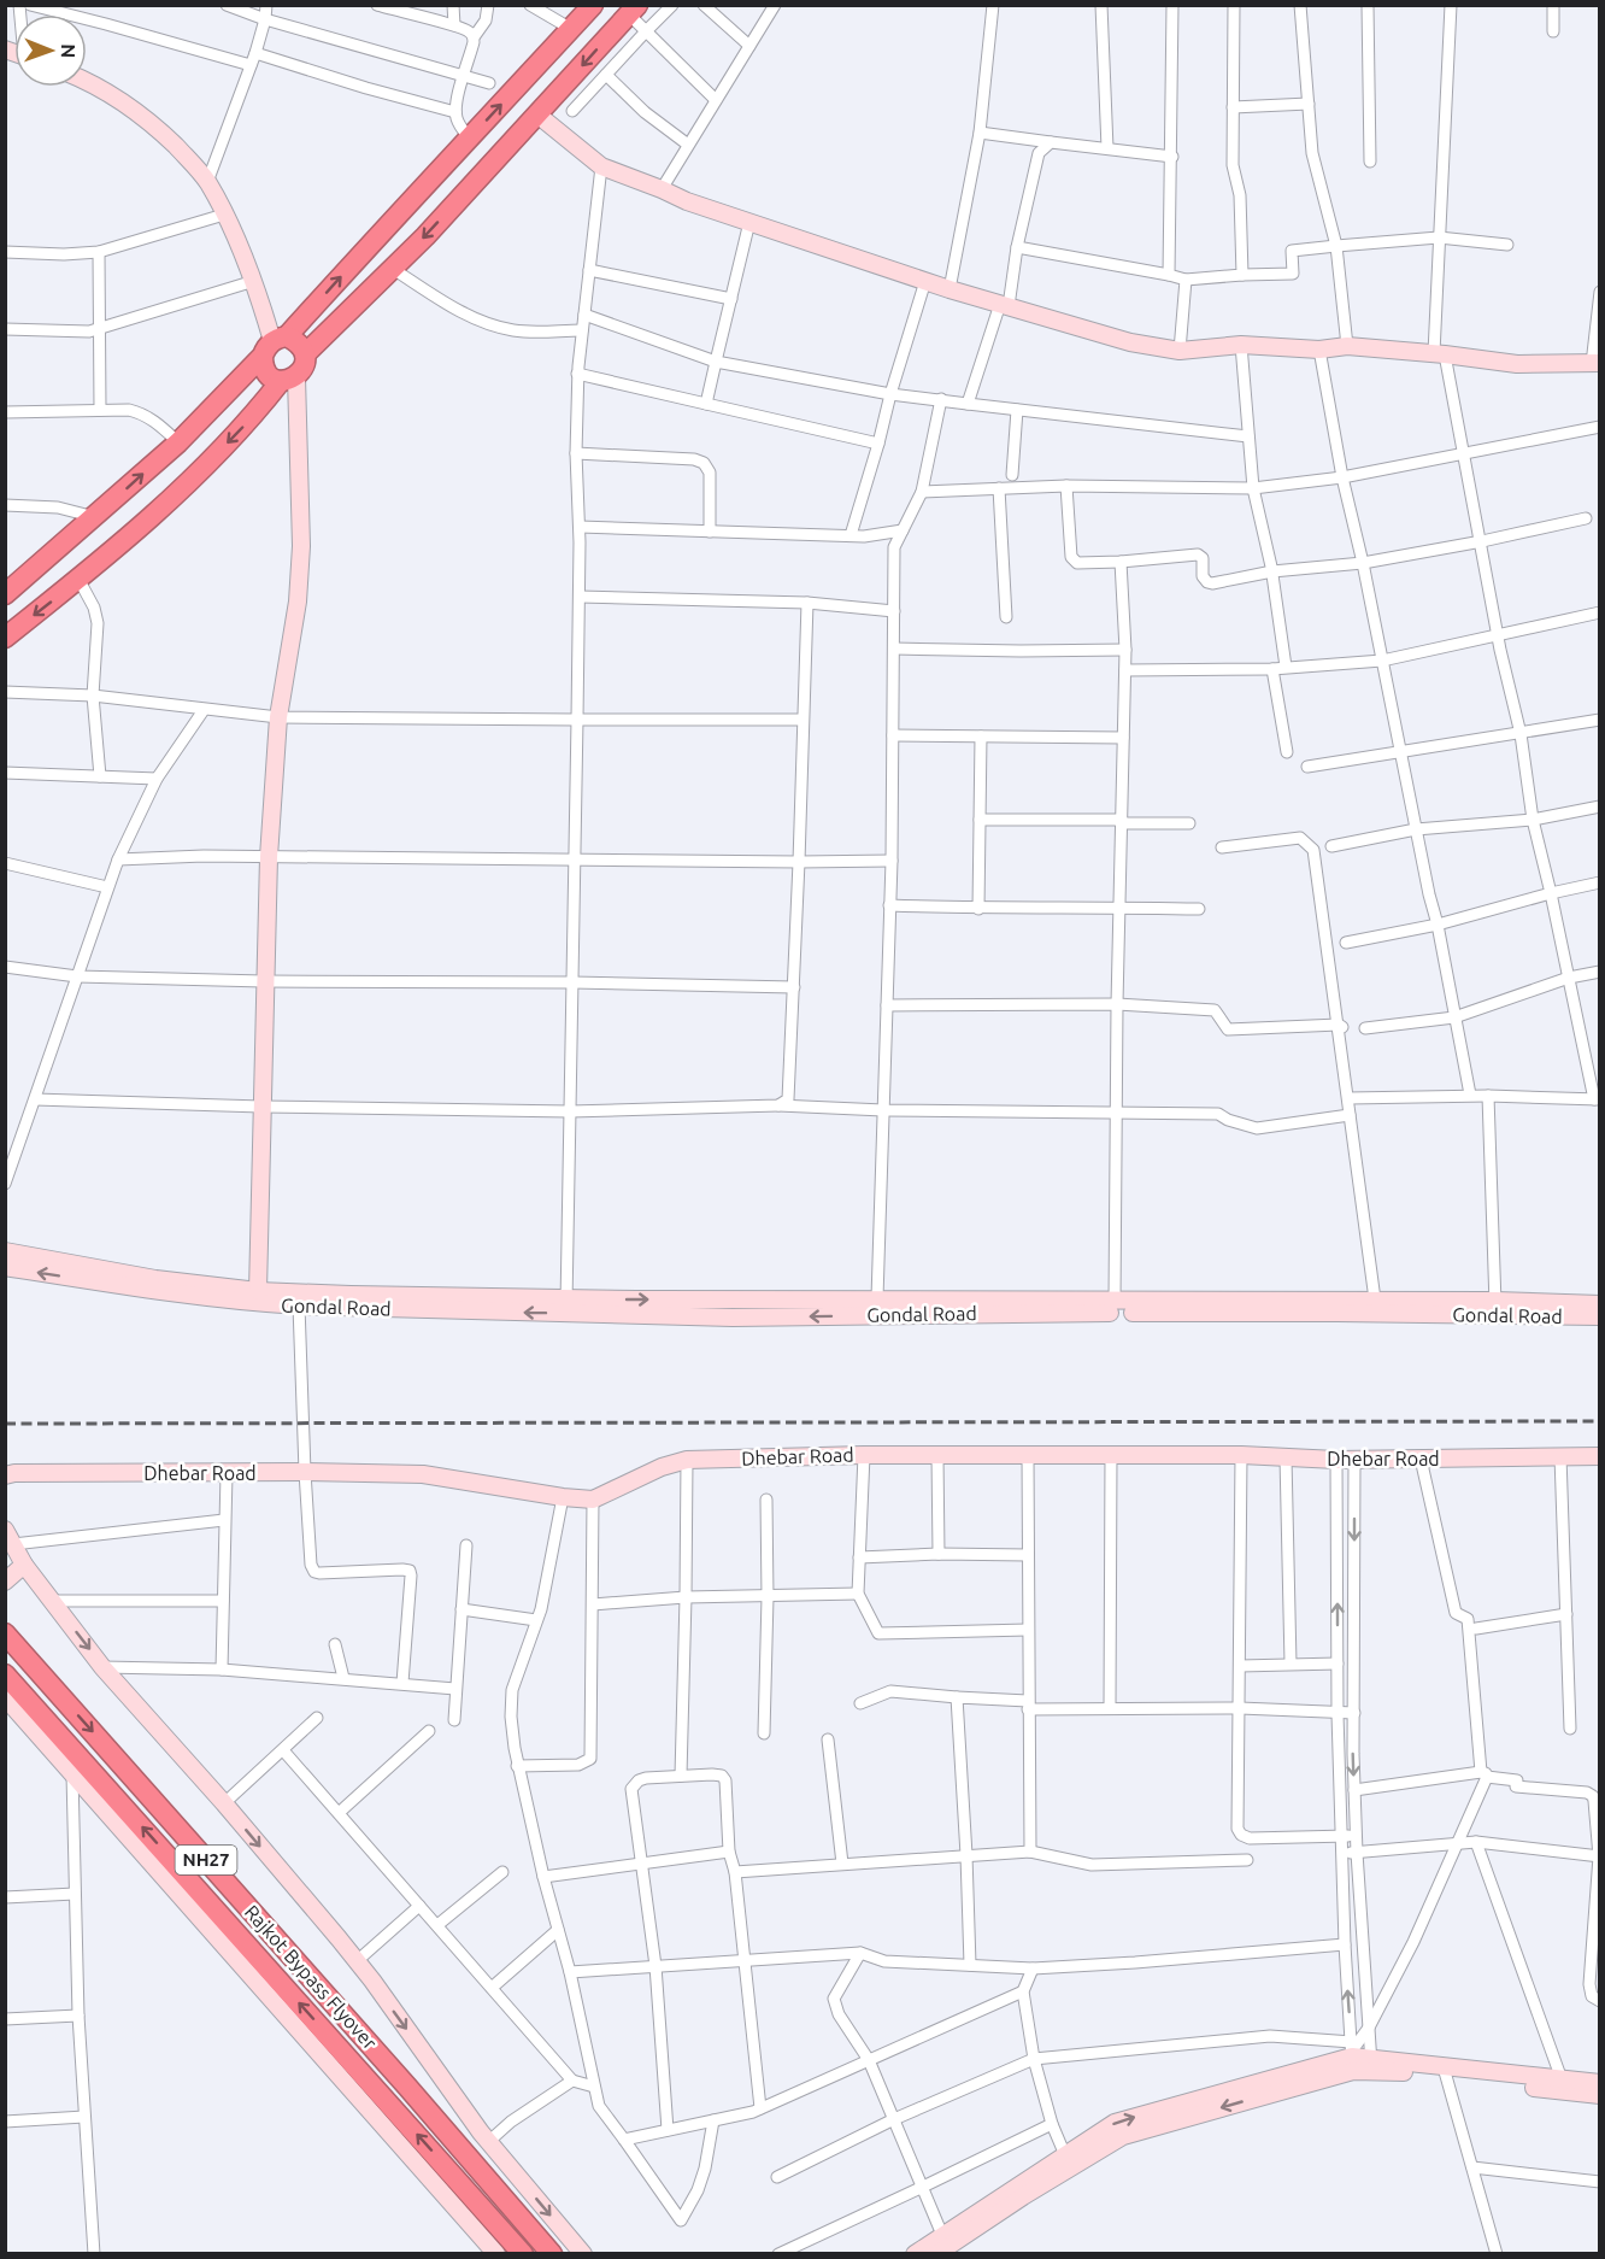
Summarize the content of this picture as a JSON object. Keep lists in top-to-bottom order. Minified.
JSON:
{"streets":{"highway":["NH27","Rajkot Bypass Flyover"],"street":["Gondal Road","Dhebar Road"]},"crossings":[["NH27","Rajkot Bypass Flyover"]],"north":"right"}
